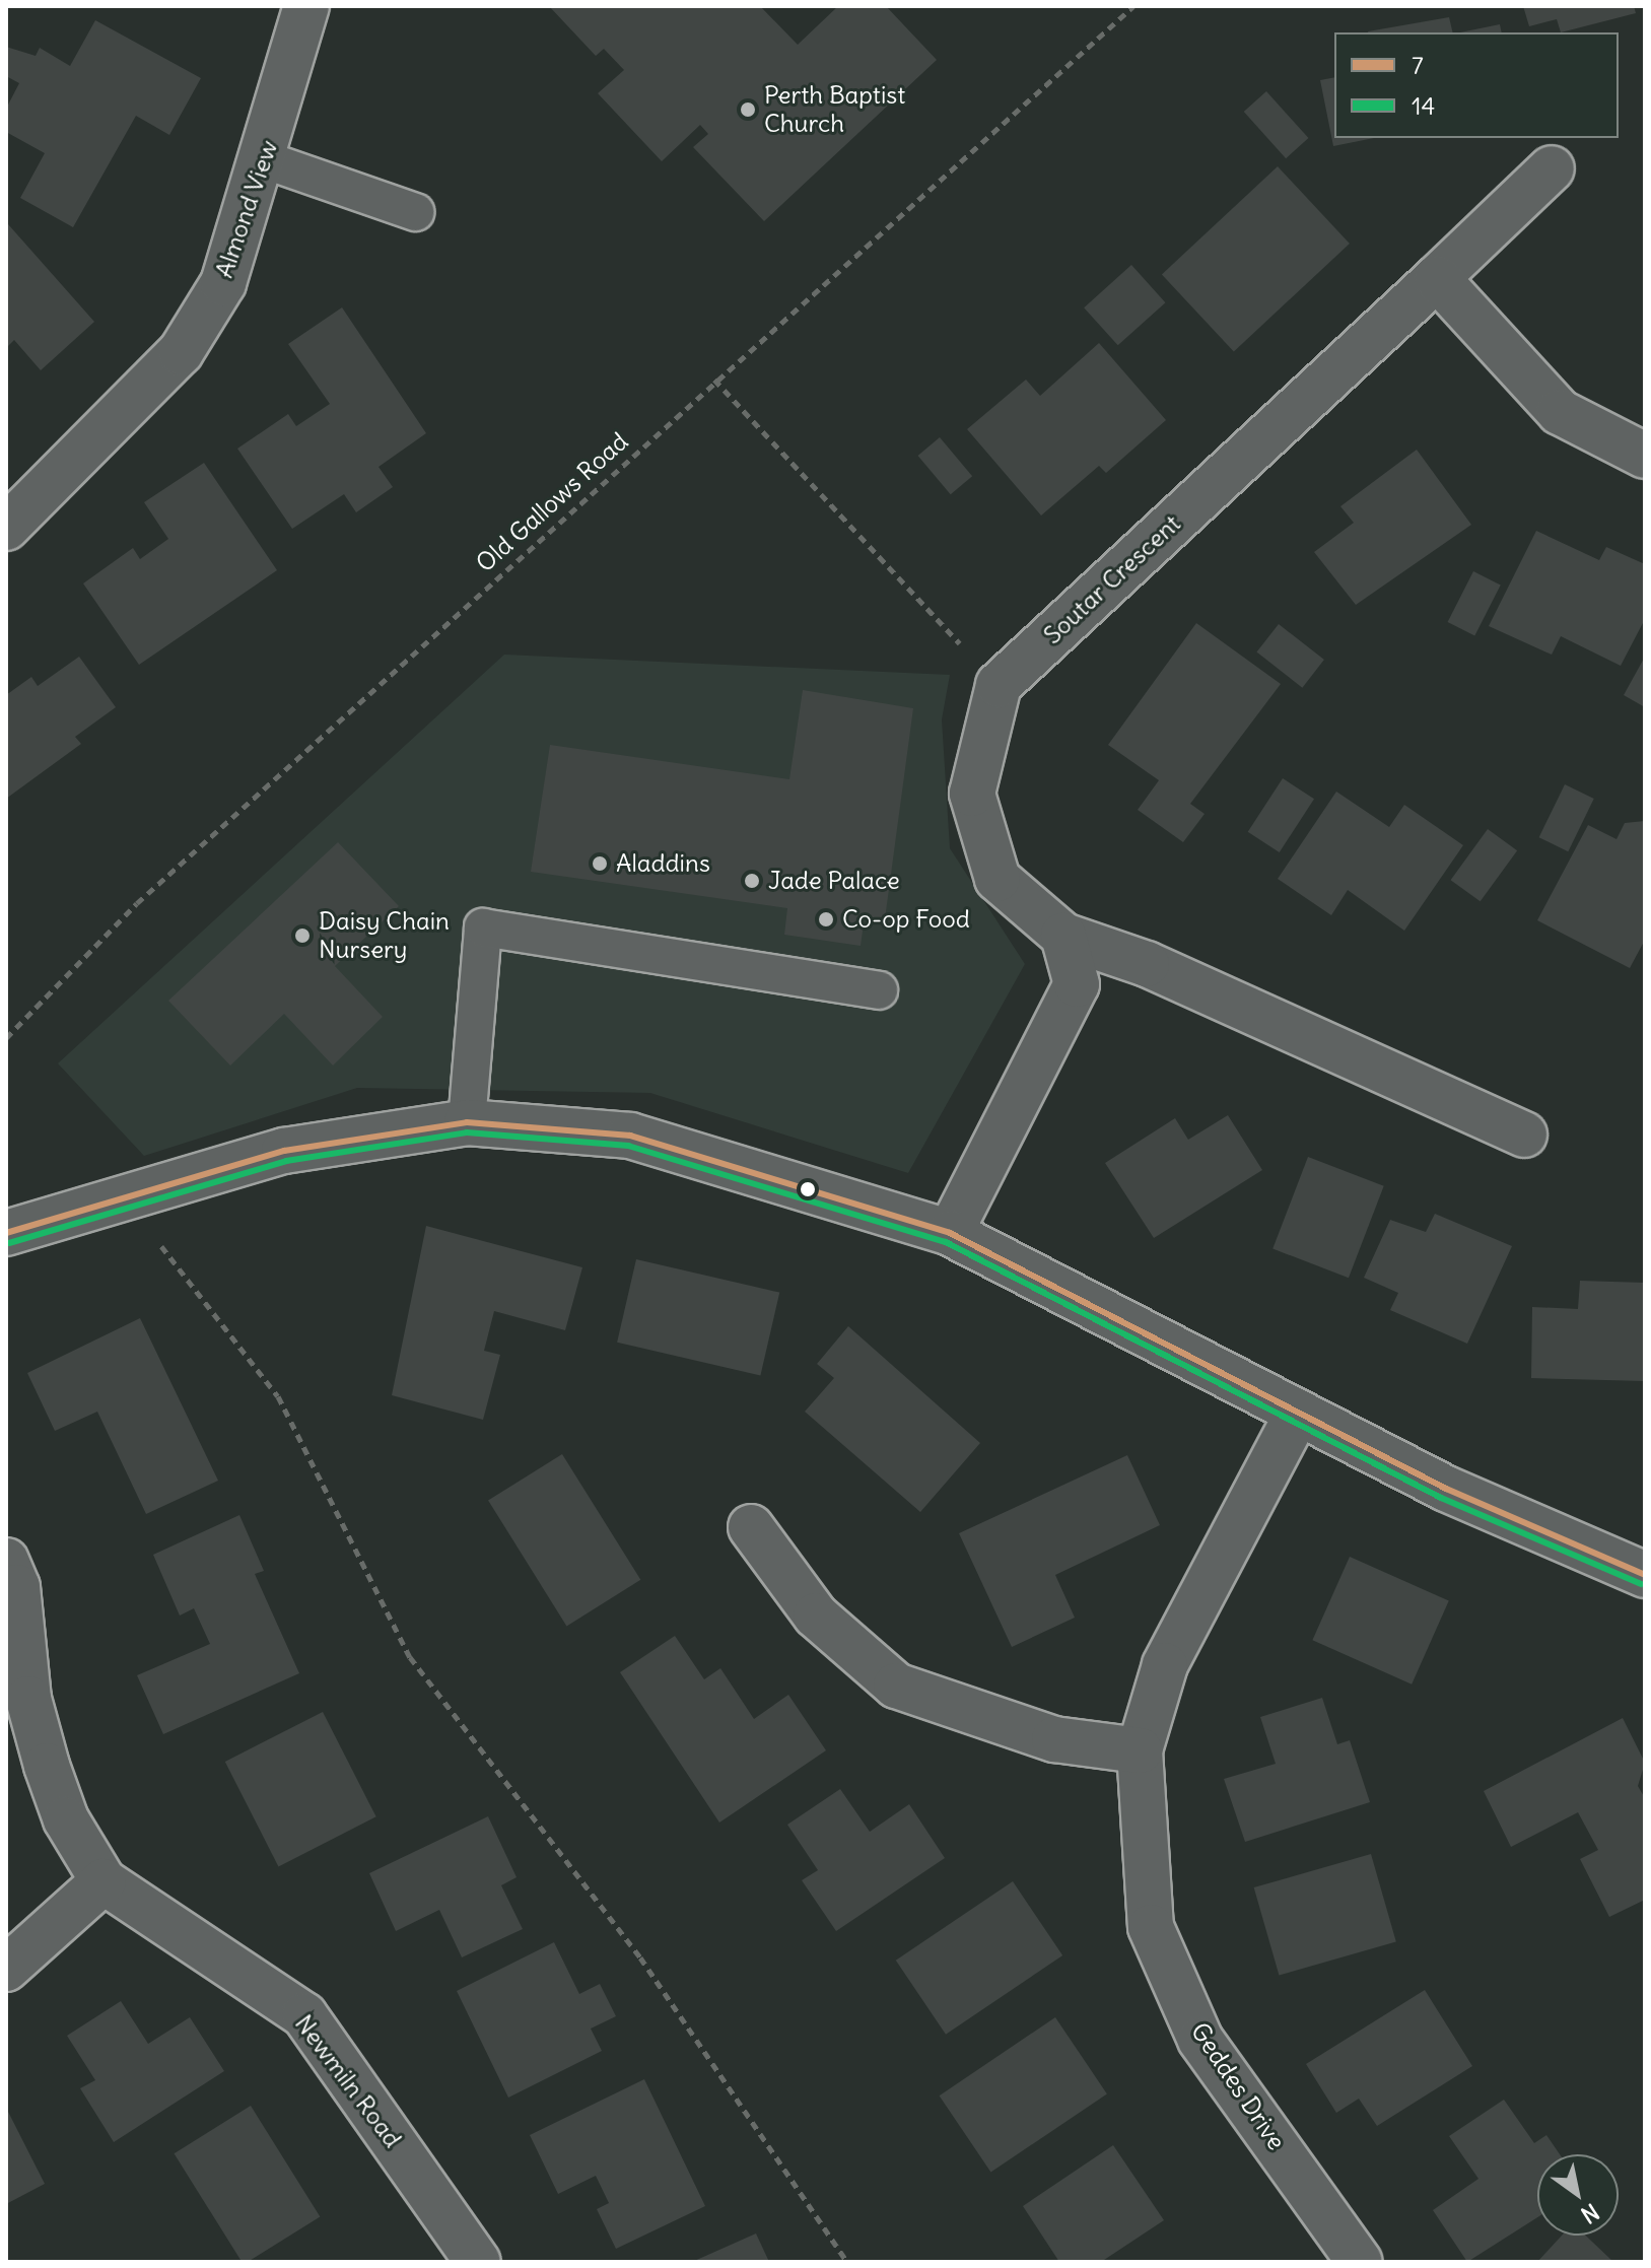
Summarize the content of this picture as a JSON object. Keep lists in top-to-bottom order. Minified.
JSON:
{"streets":{"street":["Almond View","Soutar Crescent","Newmiln Road","Geddes Drive"],"path":["Old Gallows Road"]},"places":["Perth Baptist Church","Aladdins","Jade Palace","Co-op Food","Daisy Chain Nursery"],"lines":["transit line 7","transit line 14"],"legend":["7","14"],"north":"bottom right"}
